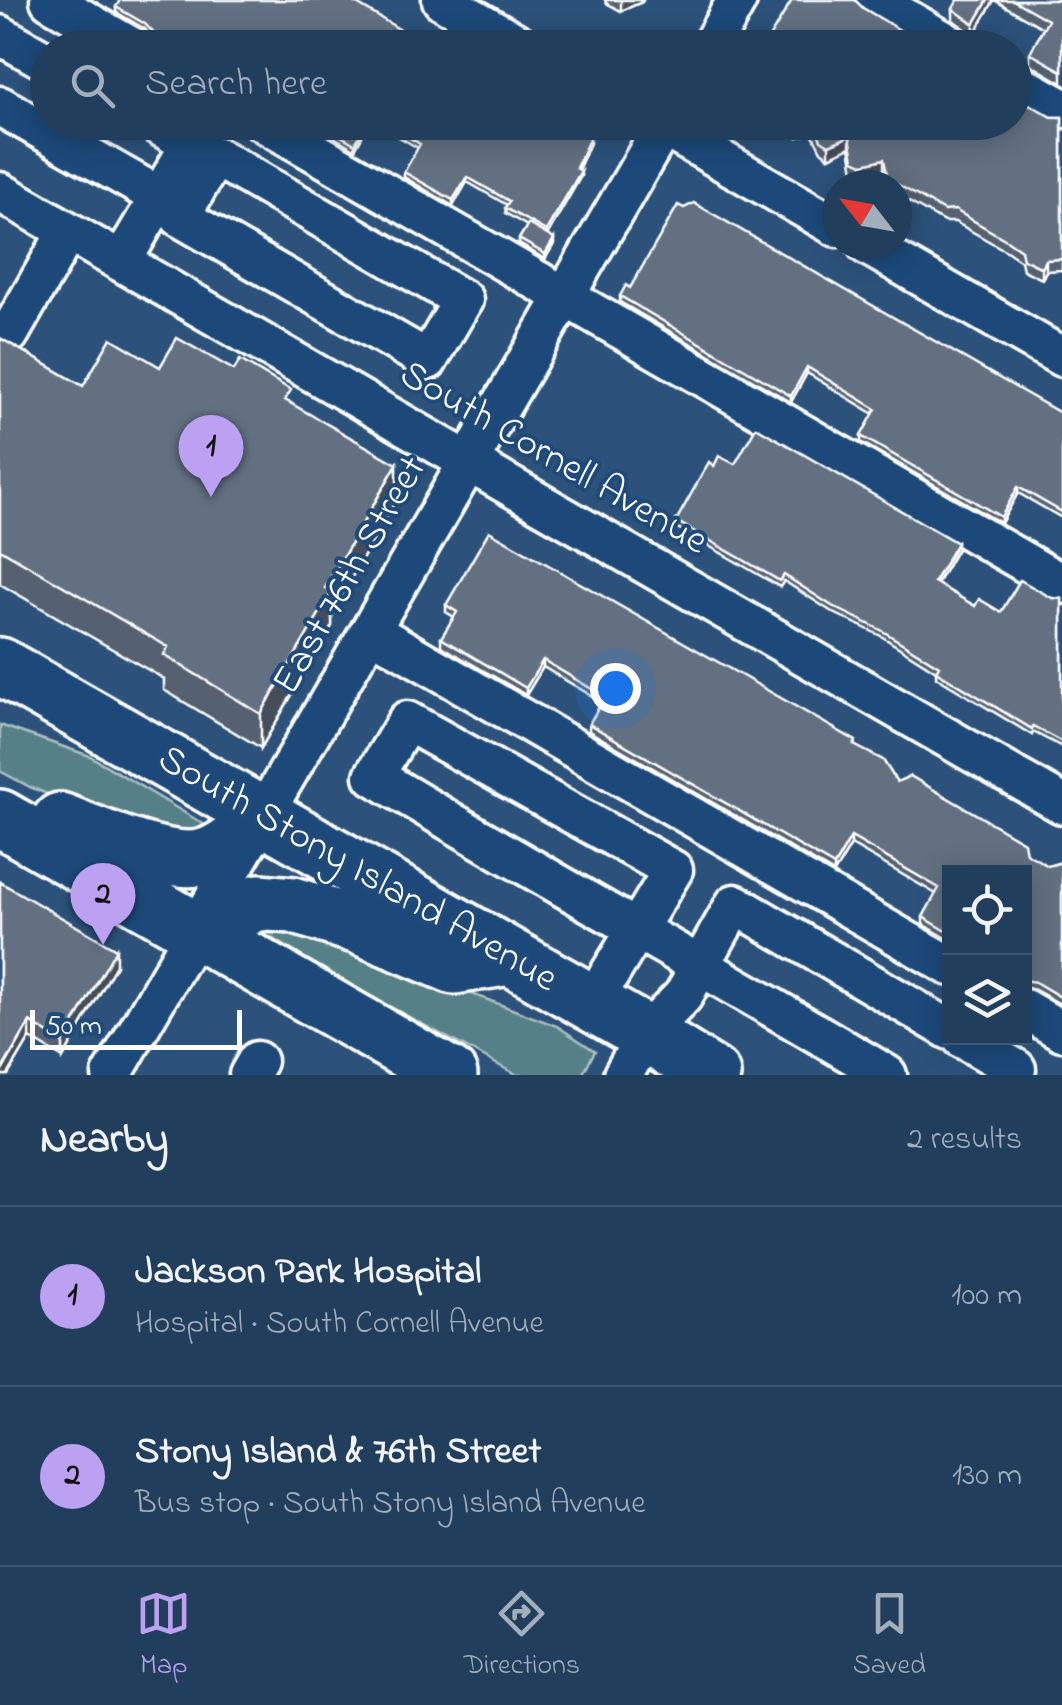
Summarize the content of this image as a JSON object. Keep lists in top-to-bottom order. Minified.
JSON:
{"streets":{"highway":["South Stony Island Avenue"],"street":["South Cornell Avenue","East 76th Street"]},"crossings":[["South Cornell Avenue","East 76th Street"],["East 76th Street","South Stony Island Avenue"]],"scale_bar":"50 m","north":"top left","page":{"search":"Search here","pins":["1","2"],"scale":"50 m","heading":["Nearby","2 results"],"list":[{"mark":"1","name":"Jackson Park Hospital","note":"Hospital · South Cornell Avenue","value":"100 m"},{"mark":"2","name":"Stony Island & 76th Street","note":"Bus stop · South Stony Island Avenue","value":"130 m"}],"nav":["Map","Directions","Saved"]}}
